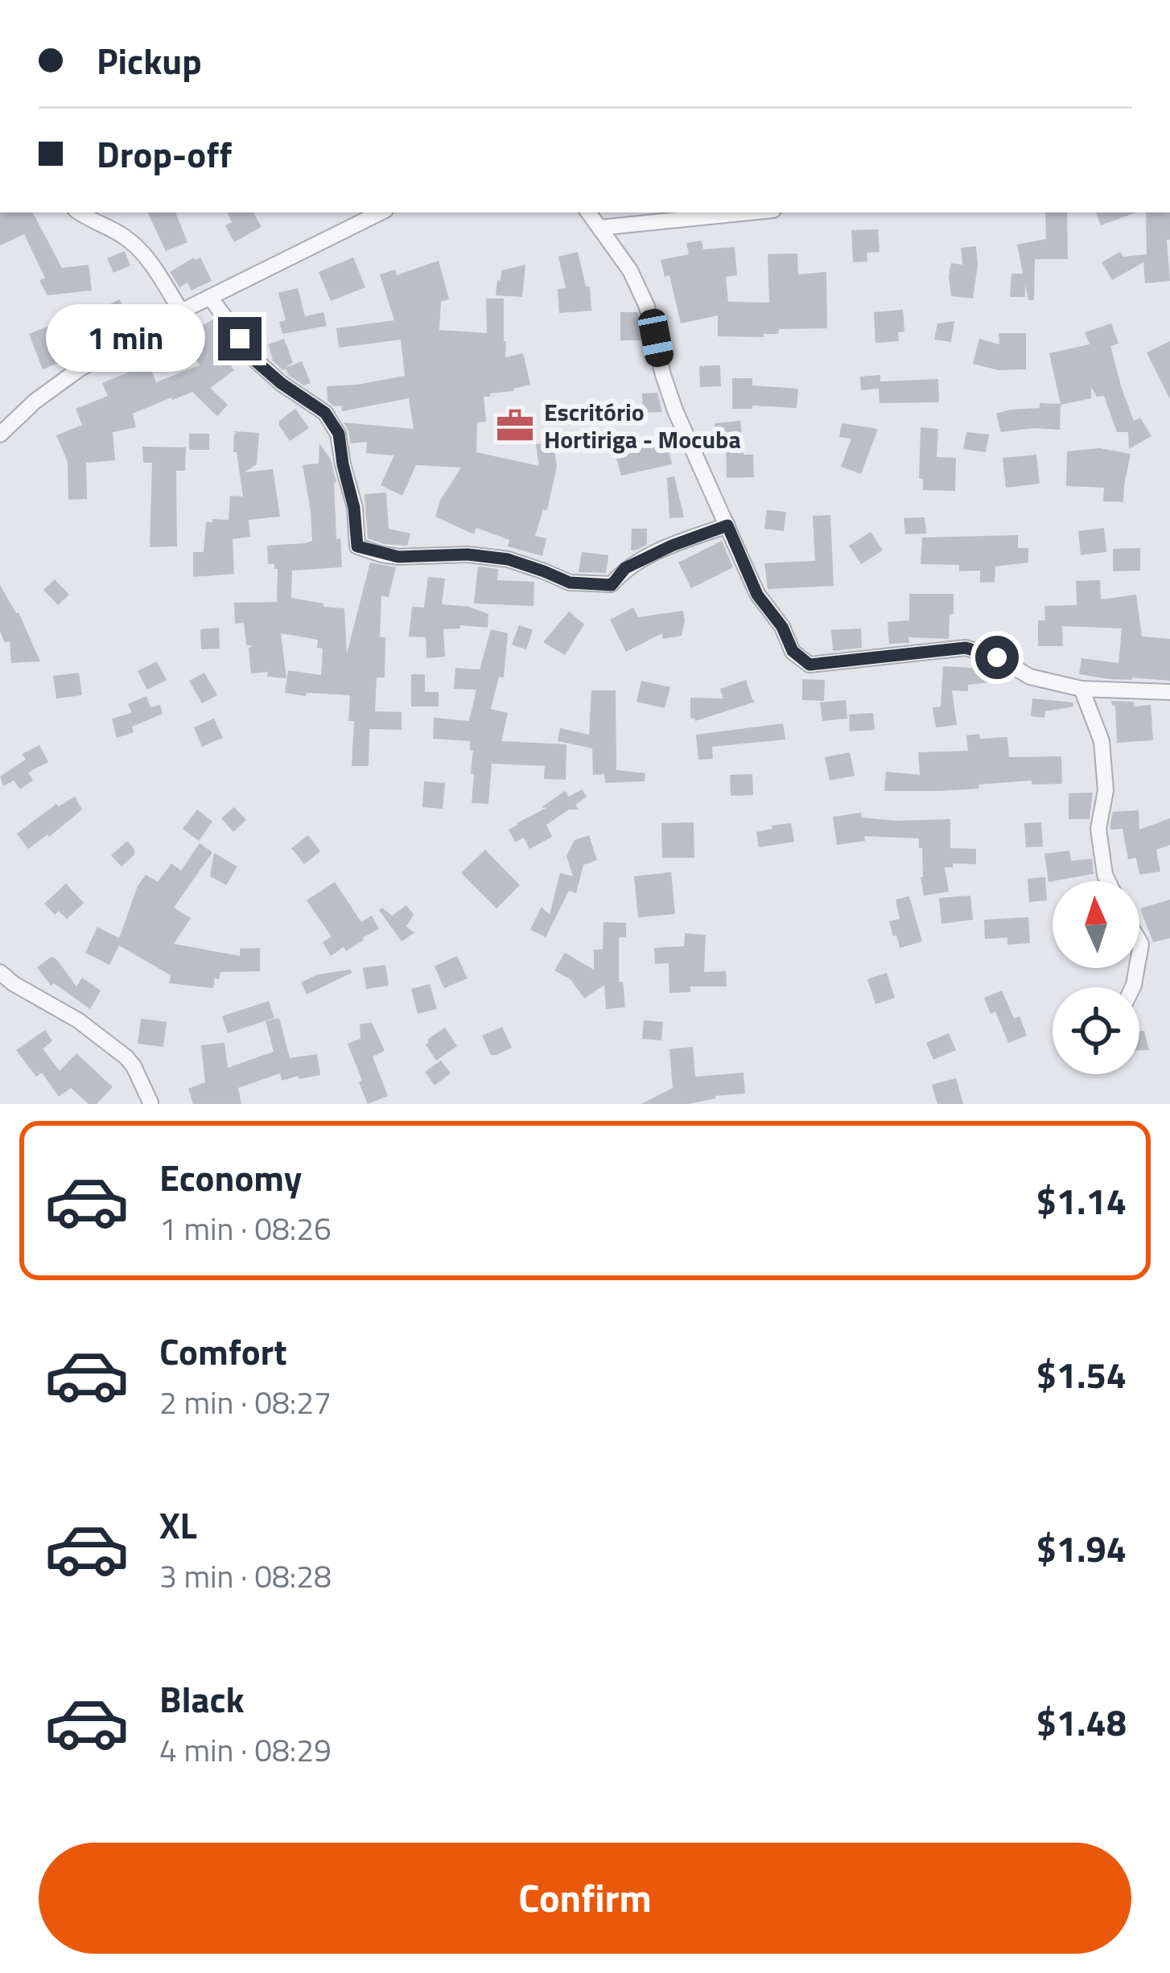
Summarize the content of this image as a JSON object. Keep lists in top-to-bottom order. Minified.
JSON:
{"places":{"office":["Escritório Hortiriga - Mocuba"]},"north":"top","page":{"banner":["Pickup","Drop-off"],"bubble":"1 min","list":[{"name":"Economy","note":"1 min · 08:26","value":"$1.14"},{"name":"Comfort","note":"2 min · 08:27","value":"$1.54"},{"name":"XL","note":"3 min · 08:28","value":"$1.94"},{"name":"Black","note":"4 min · 08:29","value":"$1.48"}],"buttons":"Confirm"}}
